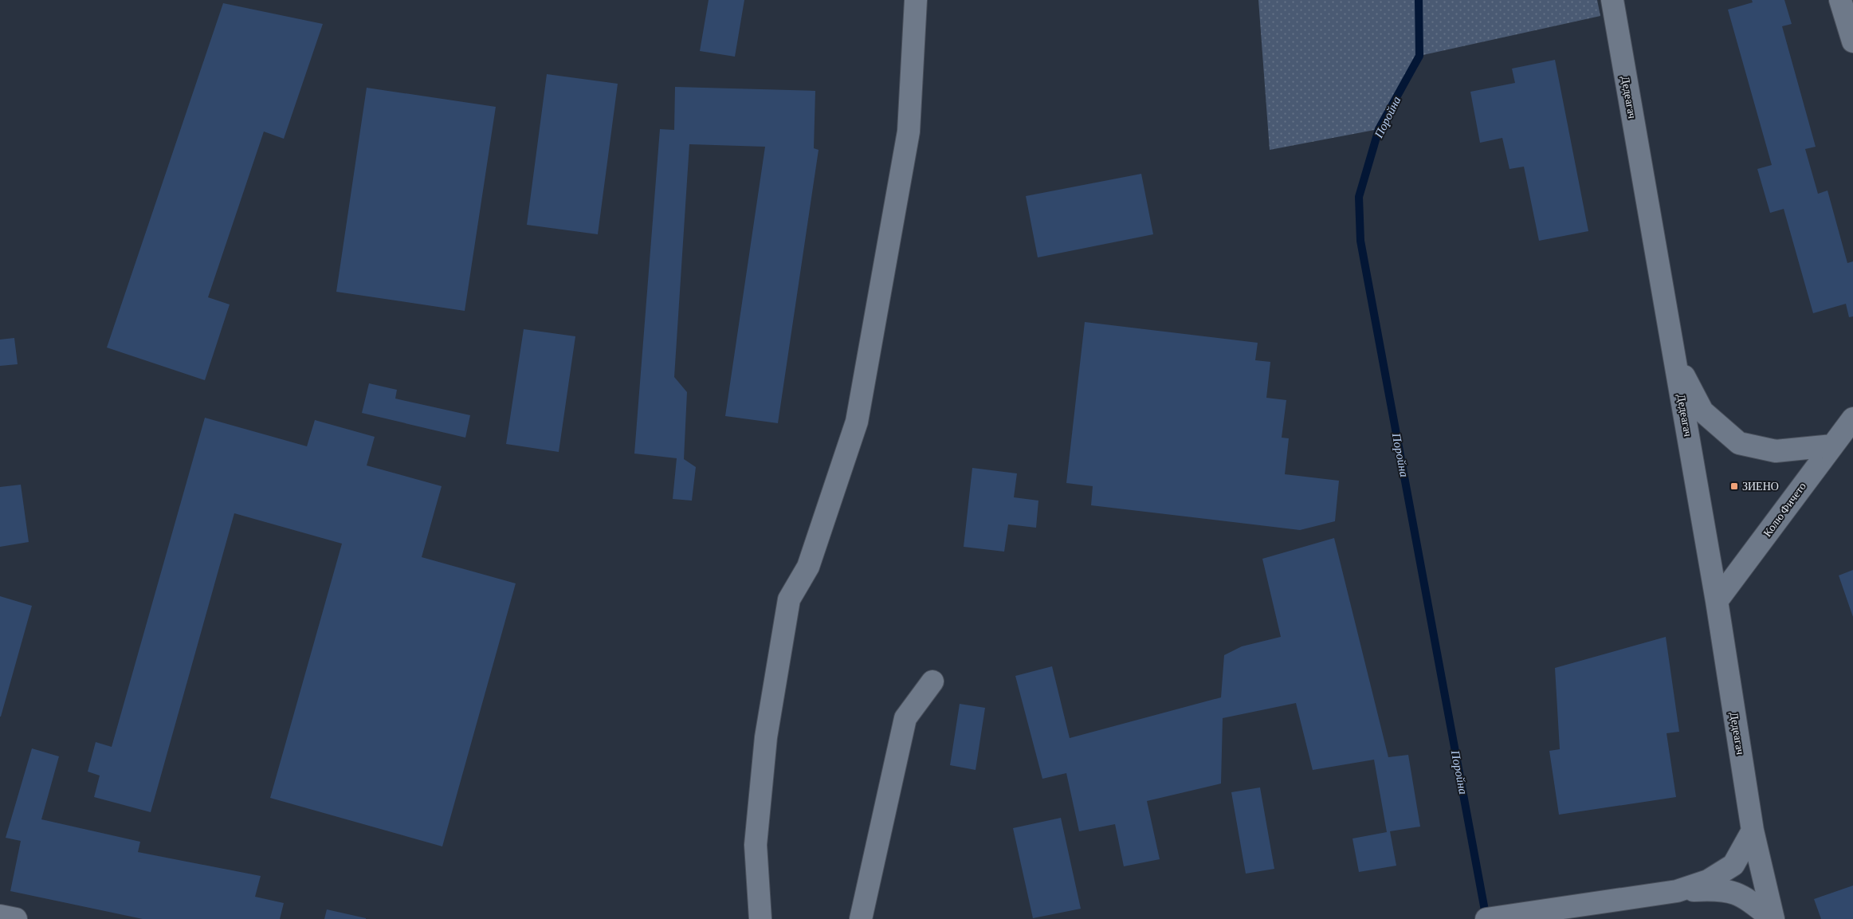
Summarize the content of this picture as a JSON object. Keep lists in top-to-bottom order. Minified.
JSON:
{"streets":{"street":["Дедеагач","Колю Фичето"]},"crossings":[["Дедеагач","Колю Фичето"]],"water":["Поройна"],"places":{"transit":["ЗИЕНО"]}}
